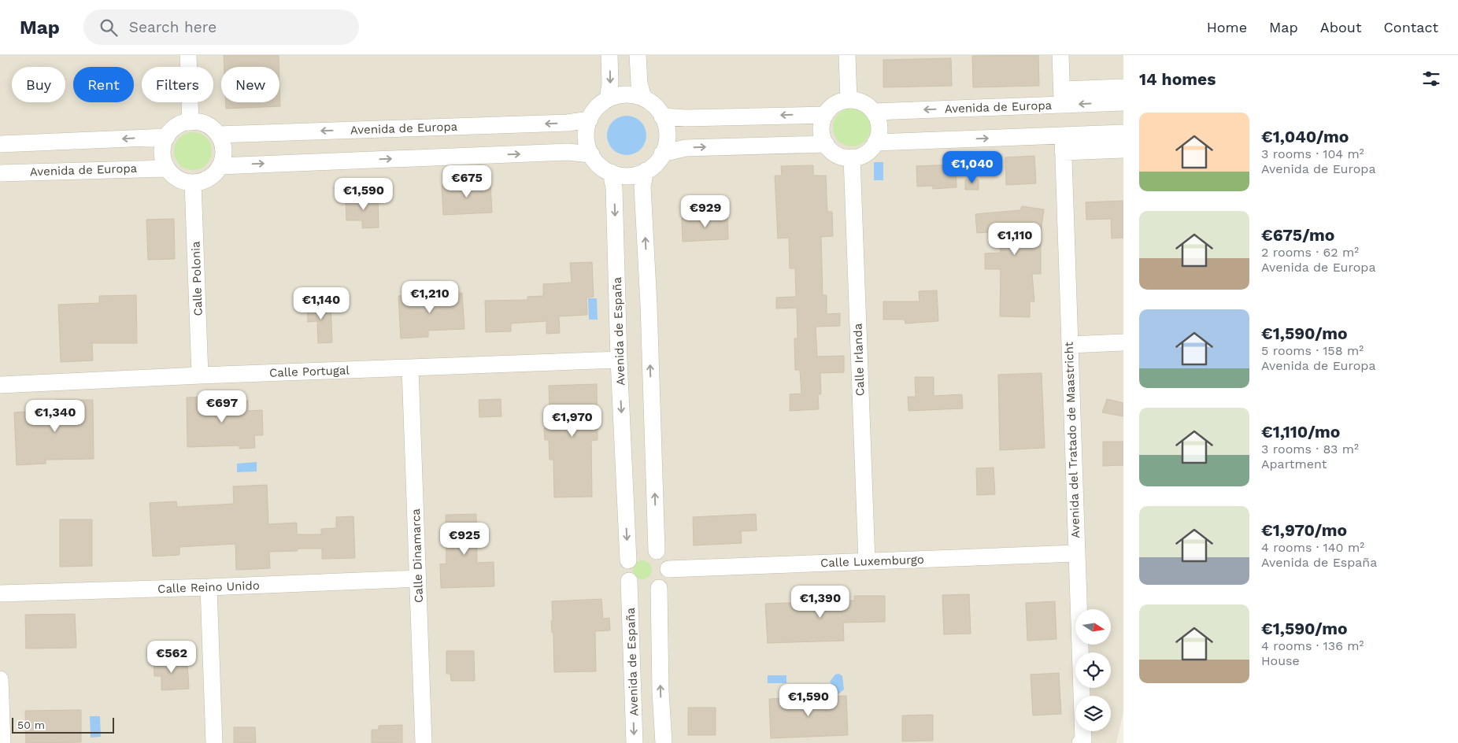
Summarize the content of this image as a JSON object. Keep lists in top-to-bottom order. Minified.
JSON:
{"streets":{"street":["Avenida de Europa","Calle Polonia","Avenida de España","Calle Irlanda","Calle Portugal","Avenida del Tratado de Maastricht","Calle Dinamarca","Calle Luxemburgo","Calle Reino Unido"]},"crossings":[["Avenida de Europa","Calle Polonia"],["Avenida de Europa","Avenida de España"],["Avenida de Europa","Calle Irlanda"],["Calle Polonia","Calle Portugal"],["Avenida de España","Calle Portugal"],["Avenida de España","Calle Luxemburgo"],["Calle Irlanda","Calle Luxemburgo"],["Calle Portugal","Calle Dinamarca"],["Avenida del Tratado de Maastricht","Calle Luxemburgo"],["Calle Dinamarca","Calle Reino Unido"]],"scale_bar":"50 m","north":"right","page":{"header":"Map","search":"Search here","nav":["Home","Map","About","Contact"],"heading":"14 homes","chip":["Buy","Rent","Filters","New"],"list":[{"name":"€1,040/mo","note":"3 rooms · 104 m² · Avenida de Europa"},{"name":"€675/mo","note":"2 rooms · 62 m² · Avenida de Europa"},{"name":"€1,590/mo","note":"5 rooms · 158 m² · Avenida de Europa"},{"name":"€1,110/mo","note":"3 rooms · 83 m² · Apartment"},{"name":"€1,970/mo","note":"4 rooms · 140 m² · Avenida de España"},{"name":"€1,590/mo","note":"4 rooms · 136 m² · House"}],"price":["€1,040","€675","€1,590","€929","€1,110","€1,210","€1,140","€697","€1,340","€1,970","€925","€1,390","€562","€1,590"],"scale":"50 m"}}
